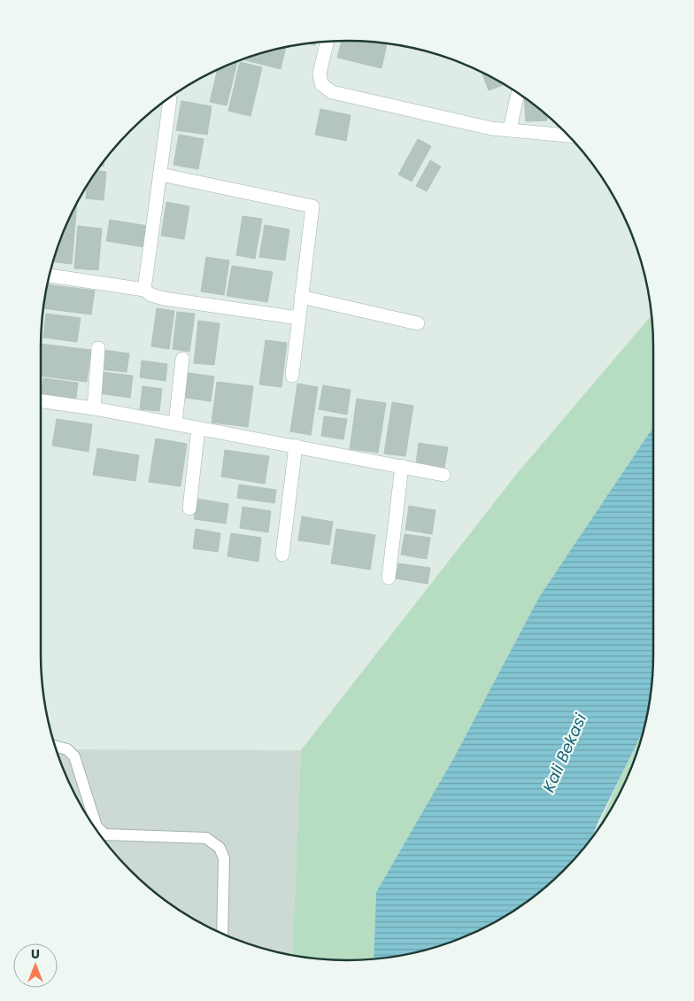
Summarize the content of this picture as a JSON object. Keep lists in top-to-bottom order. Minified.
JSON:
{"water":["Kali Bekasi"],"north":"top"}
